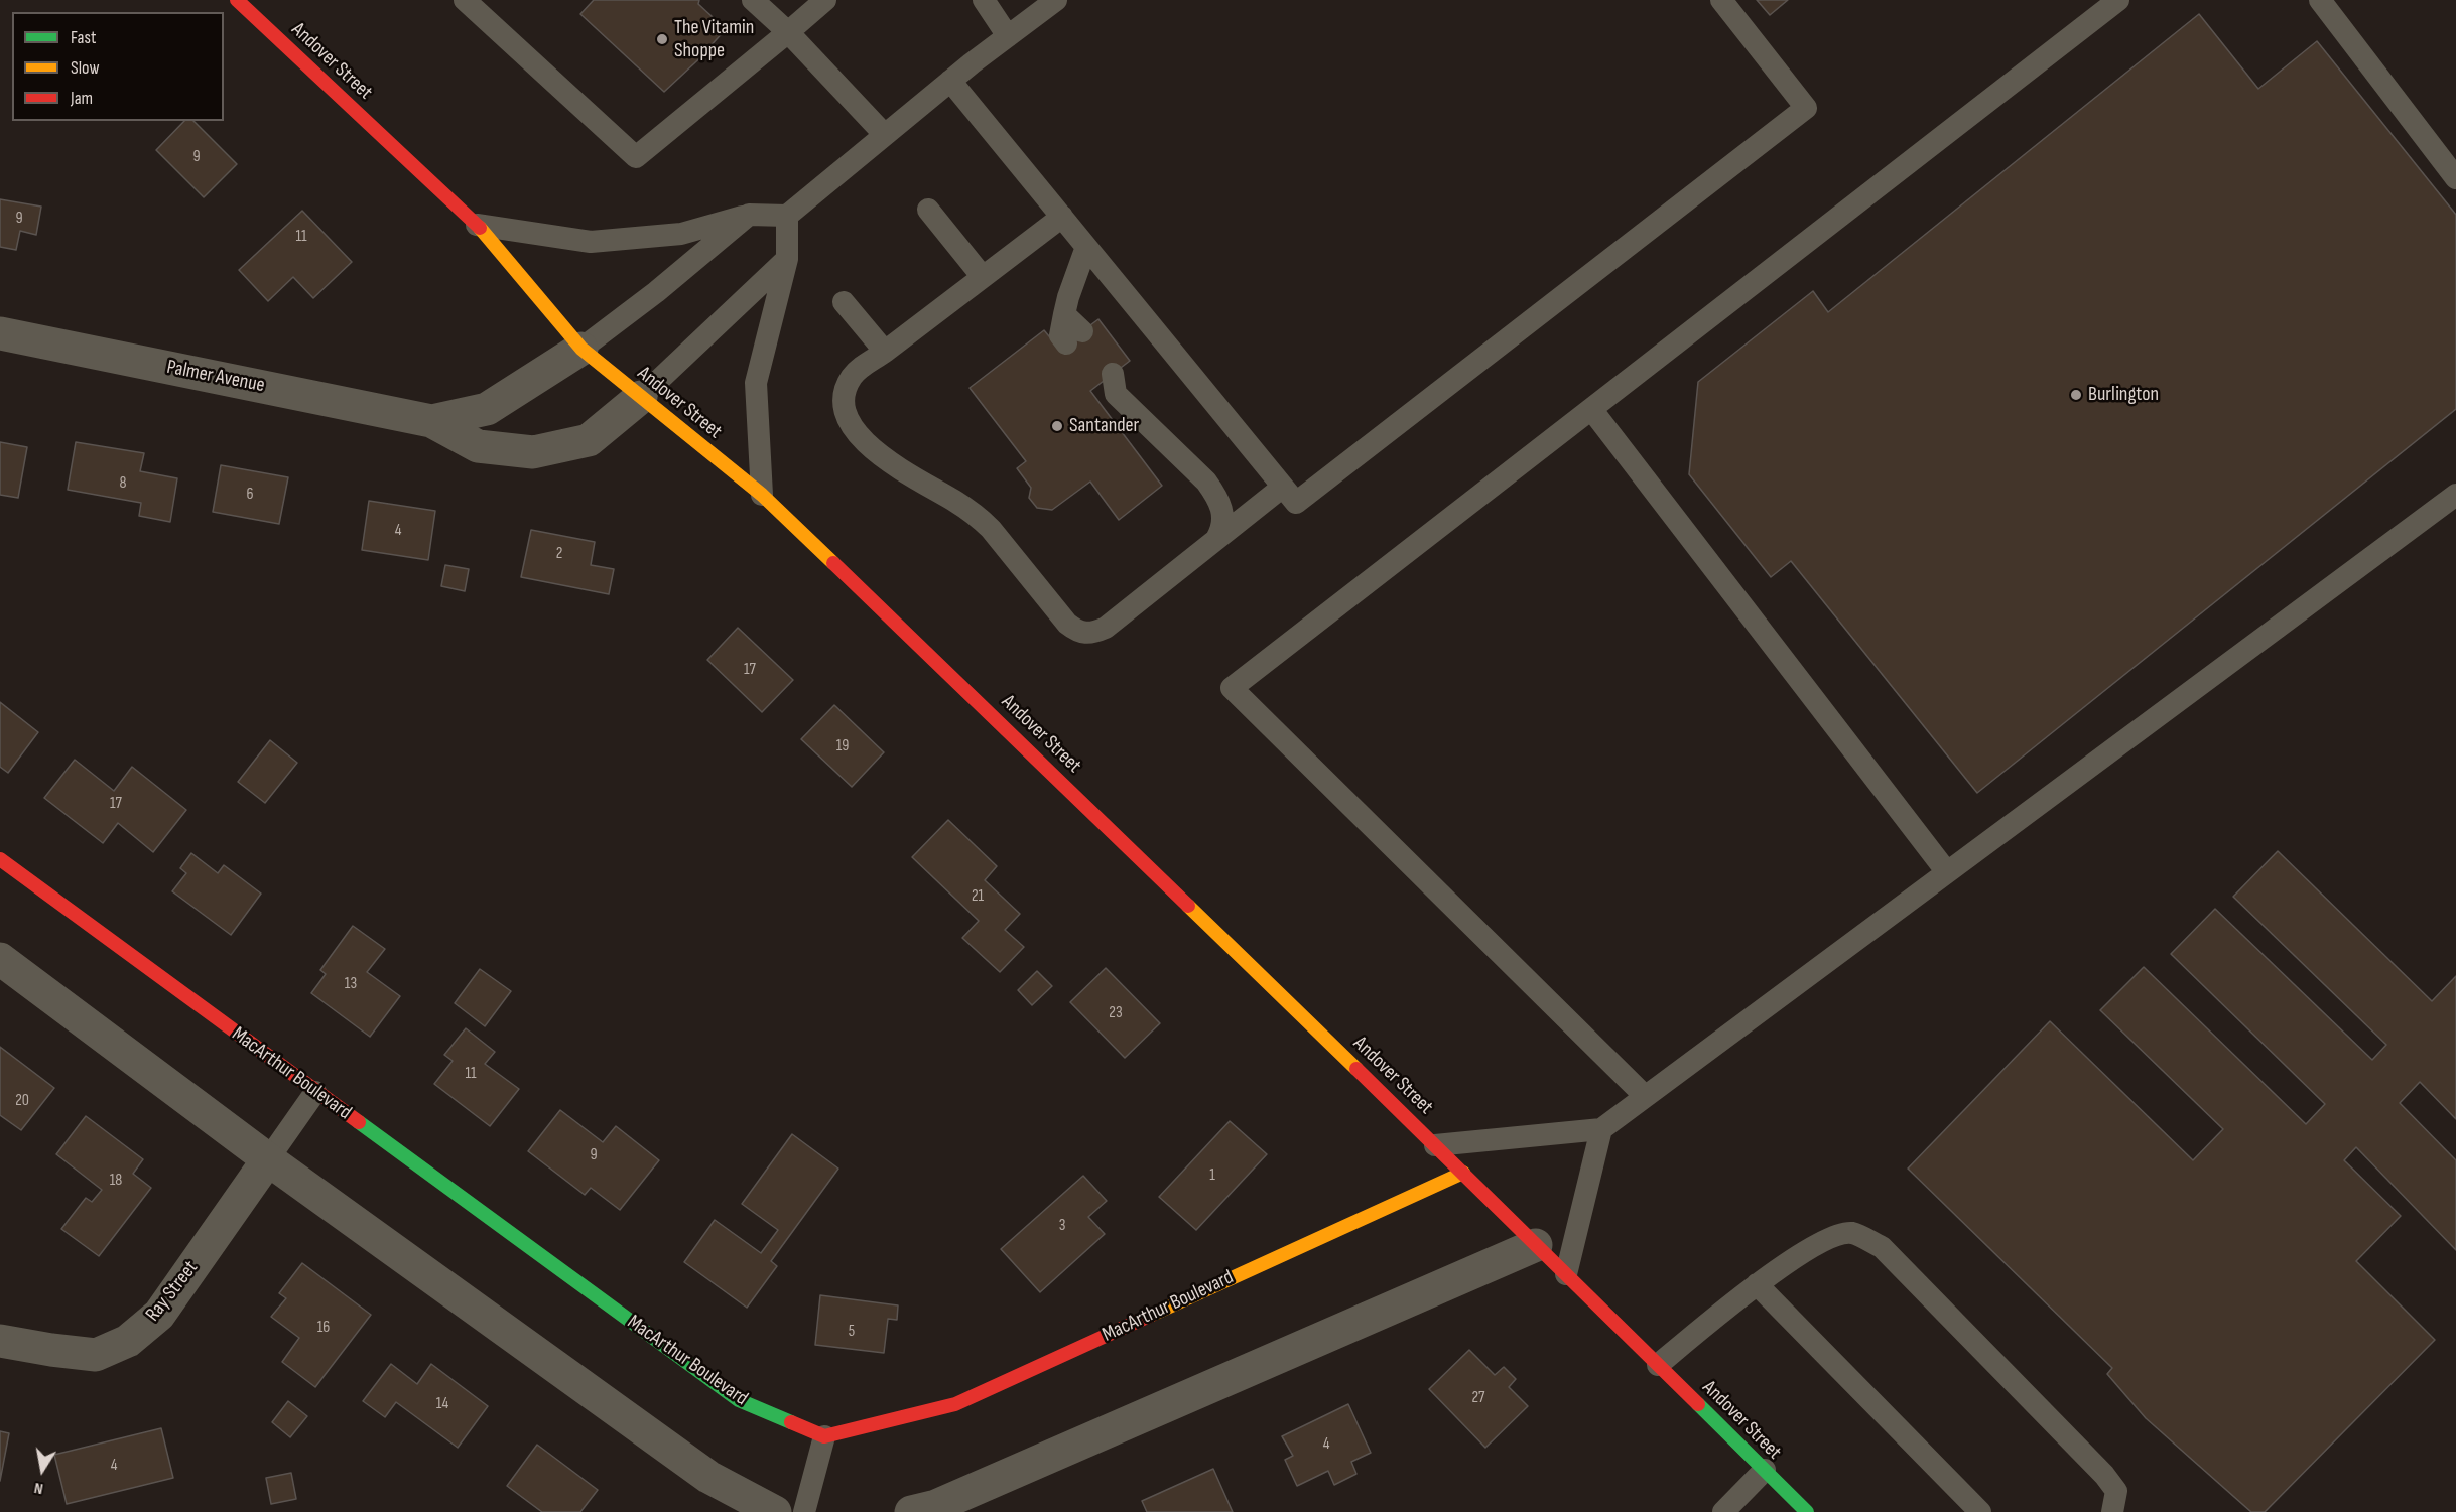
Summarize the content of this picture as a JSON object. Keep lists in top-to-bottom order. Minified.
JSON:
{"streets":{"main road":["Andover Street","MacArthur Boulevard"],"street":["Palmer Avenue","Ray Street"]},"crossings":[["Andover Street","Palmer Avenue"],["Andover Street","MacArthur Boulevard"]],"places":["The Vitamin Shoppe","Burlington","Santander"],"house_numbers":["9","9","11","8","6","4","2","17","19","17","21","13","23","11","20","9","1","18","3","16","5","27","14","4","4"],"legend":["Fast","Slow","Jam"],"north":"bottom"}
